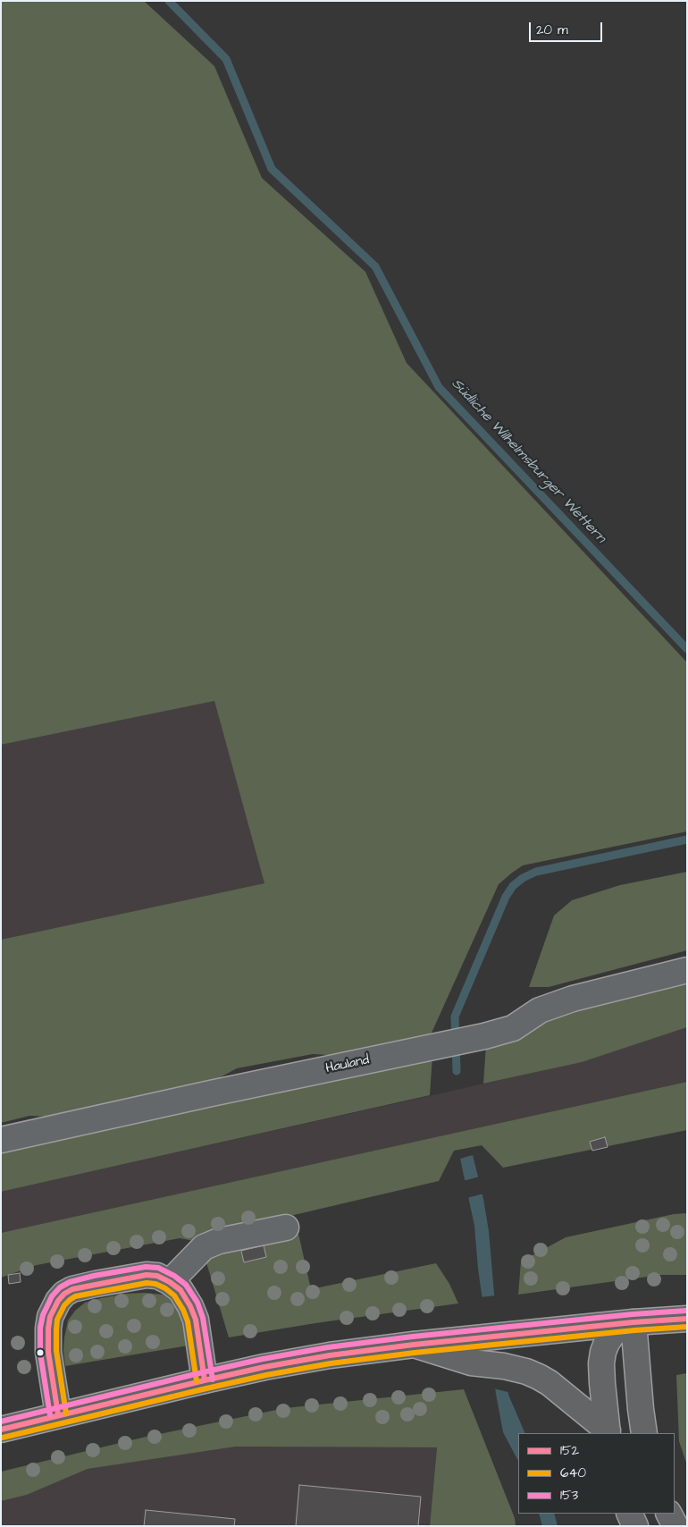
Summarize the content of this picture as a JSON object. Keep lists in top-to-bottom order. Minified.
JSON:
{"streets":{"lane":["Hauland"]},"water":["Südliche Wilhelmsburger Wettern"],"lines":["transit line 153","transit line 152","transit line 640"],"legend":["152","640","153"],"scale_bar":"20 m"}
